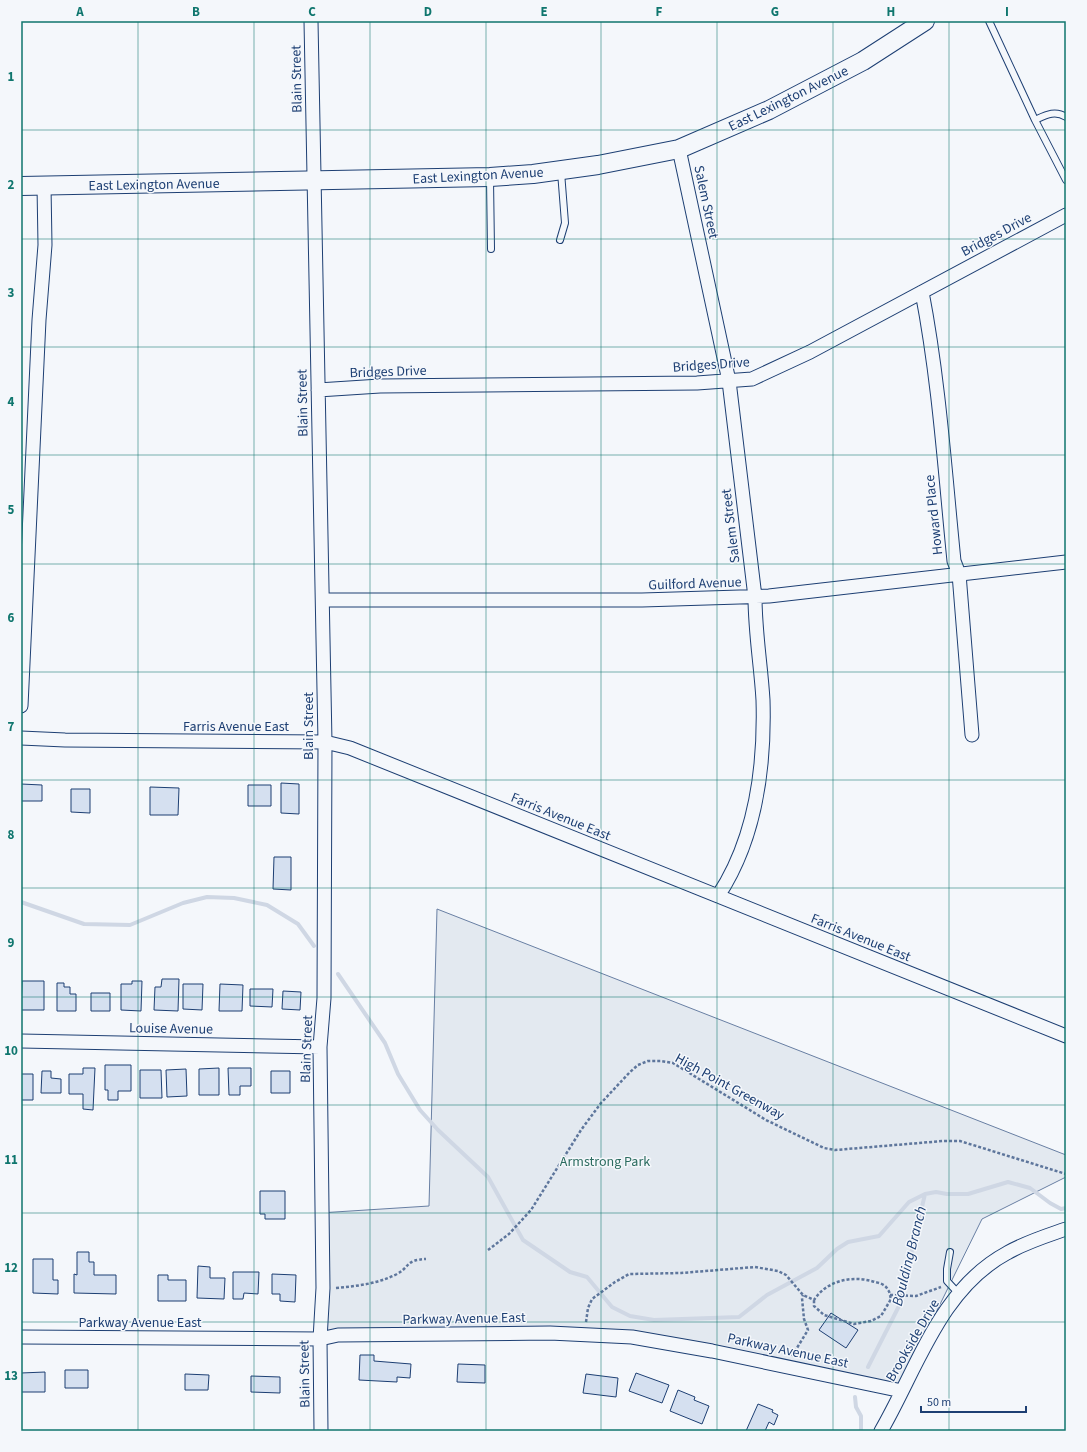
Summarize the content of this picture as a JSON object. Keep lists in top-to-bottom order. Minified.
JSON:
{"streets":{"main road":["East Lexington Avenue"],"street":["Blain Street","Salem Street","Bridges Drive","Howard Place","Guilford Avenue","Farris Avenue East","Louise Avenue","Parkway Avenue East","Brookside Drive"],"path":["High Point Greenway"]},"crossings":[["Blain Street","East Lexington Avenue"],["Blain Street","Bridges Drive"],["Blain Street","Guilford Avenue"],["Blain Street","Farris Avenue East"],["Blain Street","Louise Avenue"],["Blain Street","Parkway Avenue East"],["East Lexington Avenue","Salem Street"],["Salem Street","Bridges Drive"],["Salem Street","Guilford Avenue"],["Salem Street","Farris Avenue East"],["Bridges Drive","Howard Place"],["Howard Place","Guilford Avenue"],["Parkway Avenue East","Brookside Drive"]],"water":["Boulding Branch"],"parks":["Armstrong Park"],"scale_bar":"50 m","grid":{"columns":["A","B","C","D","E","F","G","H","I"],"rows":["1","2","3","4","5","6","7","8","9","10","11","12","13"]}}
